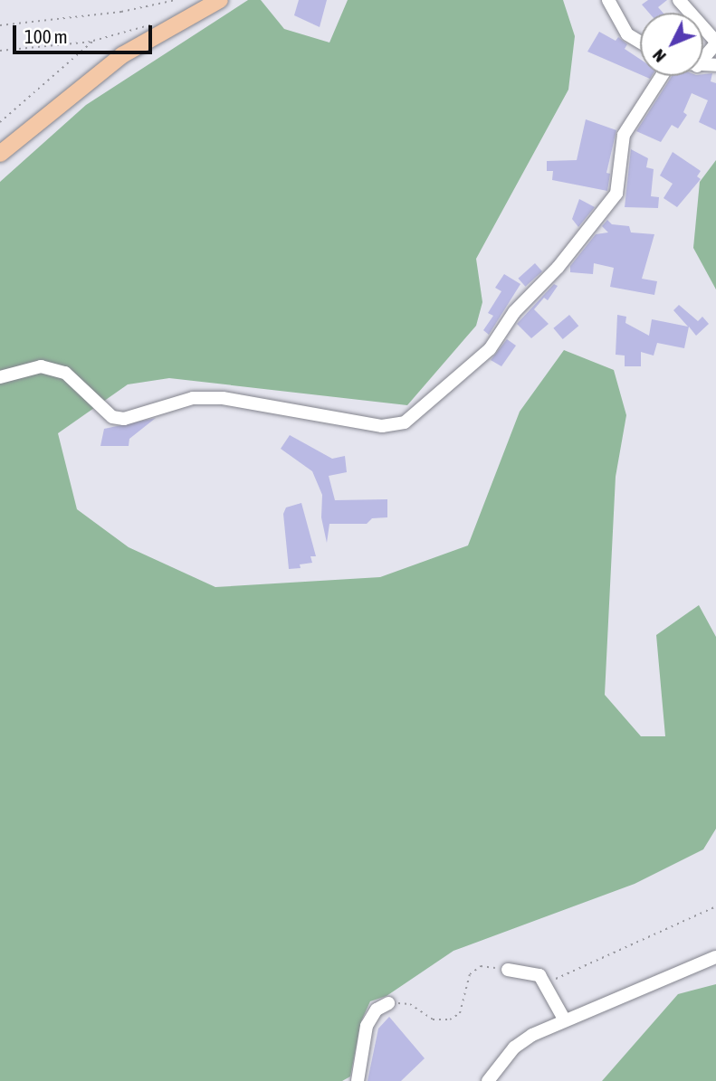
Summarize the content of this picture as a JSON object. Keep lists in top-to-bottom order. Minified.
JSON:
{"scale_bar":"100 m","north":"bottom left"}
